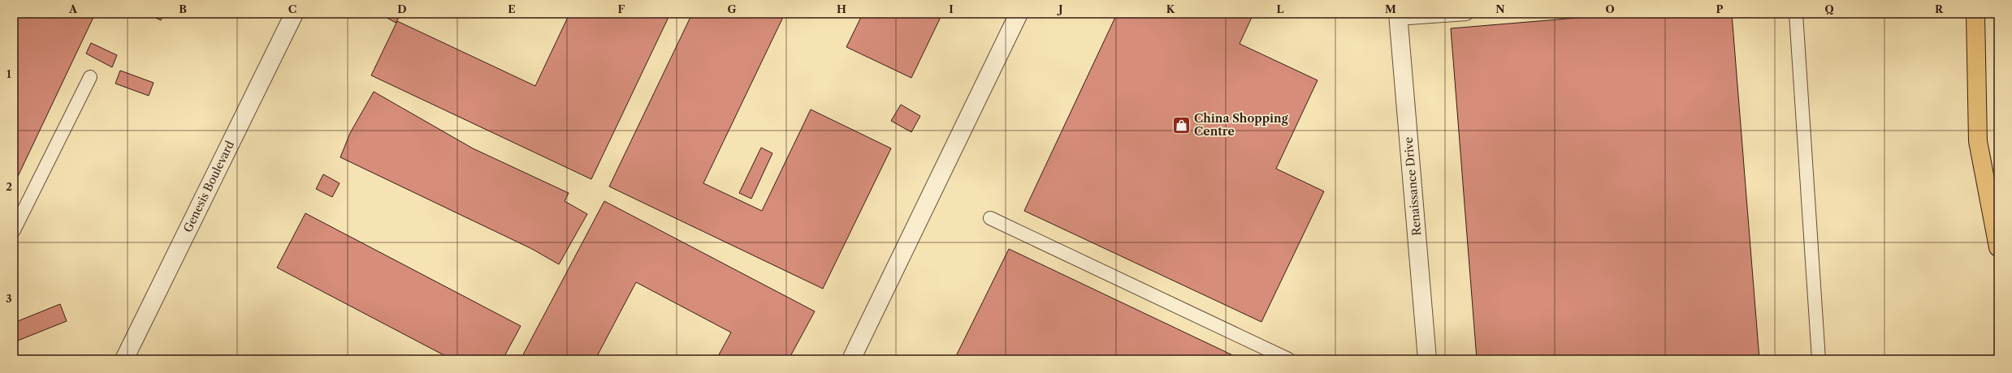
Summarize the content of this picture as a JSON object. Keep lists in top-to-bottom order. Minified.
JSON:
{"streets":{"street":["Genesis Boulevard","Renaissance Drive"]},"places":{"shop":["China Shopping Centre"]},"grid":{"columns":["A","B","C","D","E","F","G","H","I","J","K","L","M","N","O","P","Q","R"],"rows":["1","2","3"]}}
